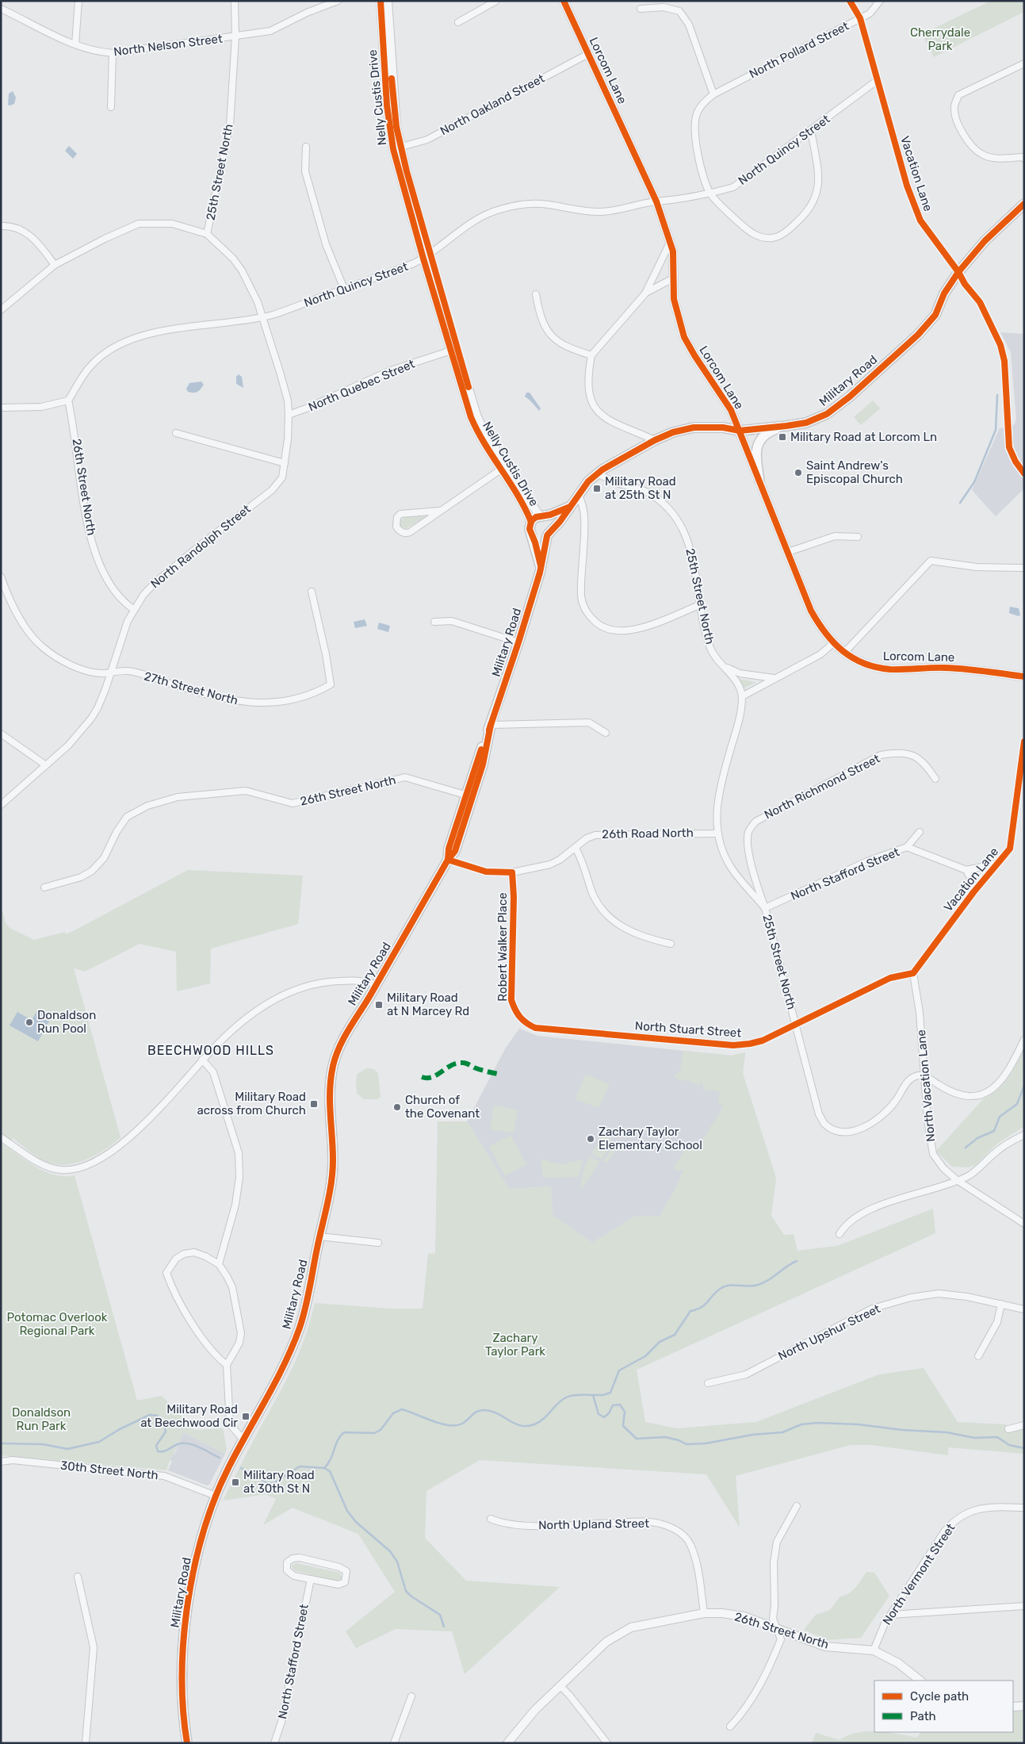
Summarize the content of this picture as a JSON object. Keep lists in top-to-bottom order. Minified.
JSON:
{"streets":{"main road":["Military Road"],"street":["North Nelson Street","North Pollard Street","Lorcom Lane","Nelly Custis Drive","North Oakland Street","North Quincy Street","25th Street North","Vacation Lane","North Quebec Street","26th Street North","North Randolph Street","27th Street North","North Richmond Street","26th Road North","North Stafford Street","Robert Walker Place","North Stuart Street","North Vacation Lane","North Upshur Street","30th Street North","North Upland Street","North Vermont Street"]},"crossings":[["North Nelson Street","25th Street North"],["North Pollard Street","North Quincy Street"],["North Pollard Street","Vacation Lane"],["Lorcom Lane","North Oakland Street"],["Lorcom Lane","North Quincy Street"],["Lorcom Lane","Military Road"],["Nelly Custis Drive","North Oakland Street"],["Nelly Custis Drive","North Quincy Street"],["Nelly Custis Drive","Military Road"],["Nelly Custis Drive","North Quebec Street"],["North Quincy Street","25th Street North"],["North Quincy Street","Vacation Lane"],["North Quincy Street","26th Street North"],["25th Street North","Military Road"],["25th Street North","North Quebec Street"],["25th Street North","North Randolph Street"],["25th Street North","North Richmond Street"],["25th Street North","26th Road North"],["25th Street North","North Stafford Street"],["25th Street North","North Stuart Street"],["25th Street North","North Vacation Lane"],["Vacation Lane","Military Road"],["Vacation Lane","North Stuart Street"],["Vacation Lane","North Vacation Lane"],["Military Road","26th Street North"],["Military Road","26th Road North"],["Military Road","30th Street North"],["26th Street North","North Randolph Street"],["26th Street North","North Upland Street"],["26th Street North","North Vermont Street"],["North Randolph Street","27th Street North"],["26th Road North","Robert Walker Place"],["Robert Walker Place","North Stuart Street"],["North Stuart Street","North Vacation Lane"]],"districts":["BEECHWOOD HILLS"],"parks":["Cherrydale Park","Potomac Overlook Regional Park","Zachary Taylor Park","Donaldson Run Park"],"places":{"transit":["Military Road at Lorcom Ln","Military Road at 25th St N","Military Road at N Marcey Rd","Military Road across from Church","Military Road at Beechwood Cir","Military Road at 30th St N"],"other":["Saint Andrew's Episcopal Church","Donaldson Run Pool","Church of the Covenant","Zachary Taylor Elementary School"]},"legend":["Cycle path","Path"]}
